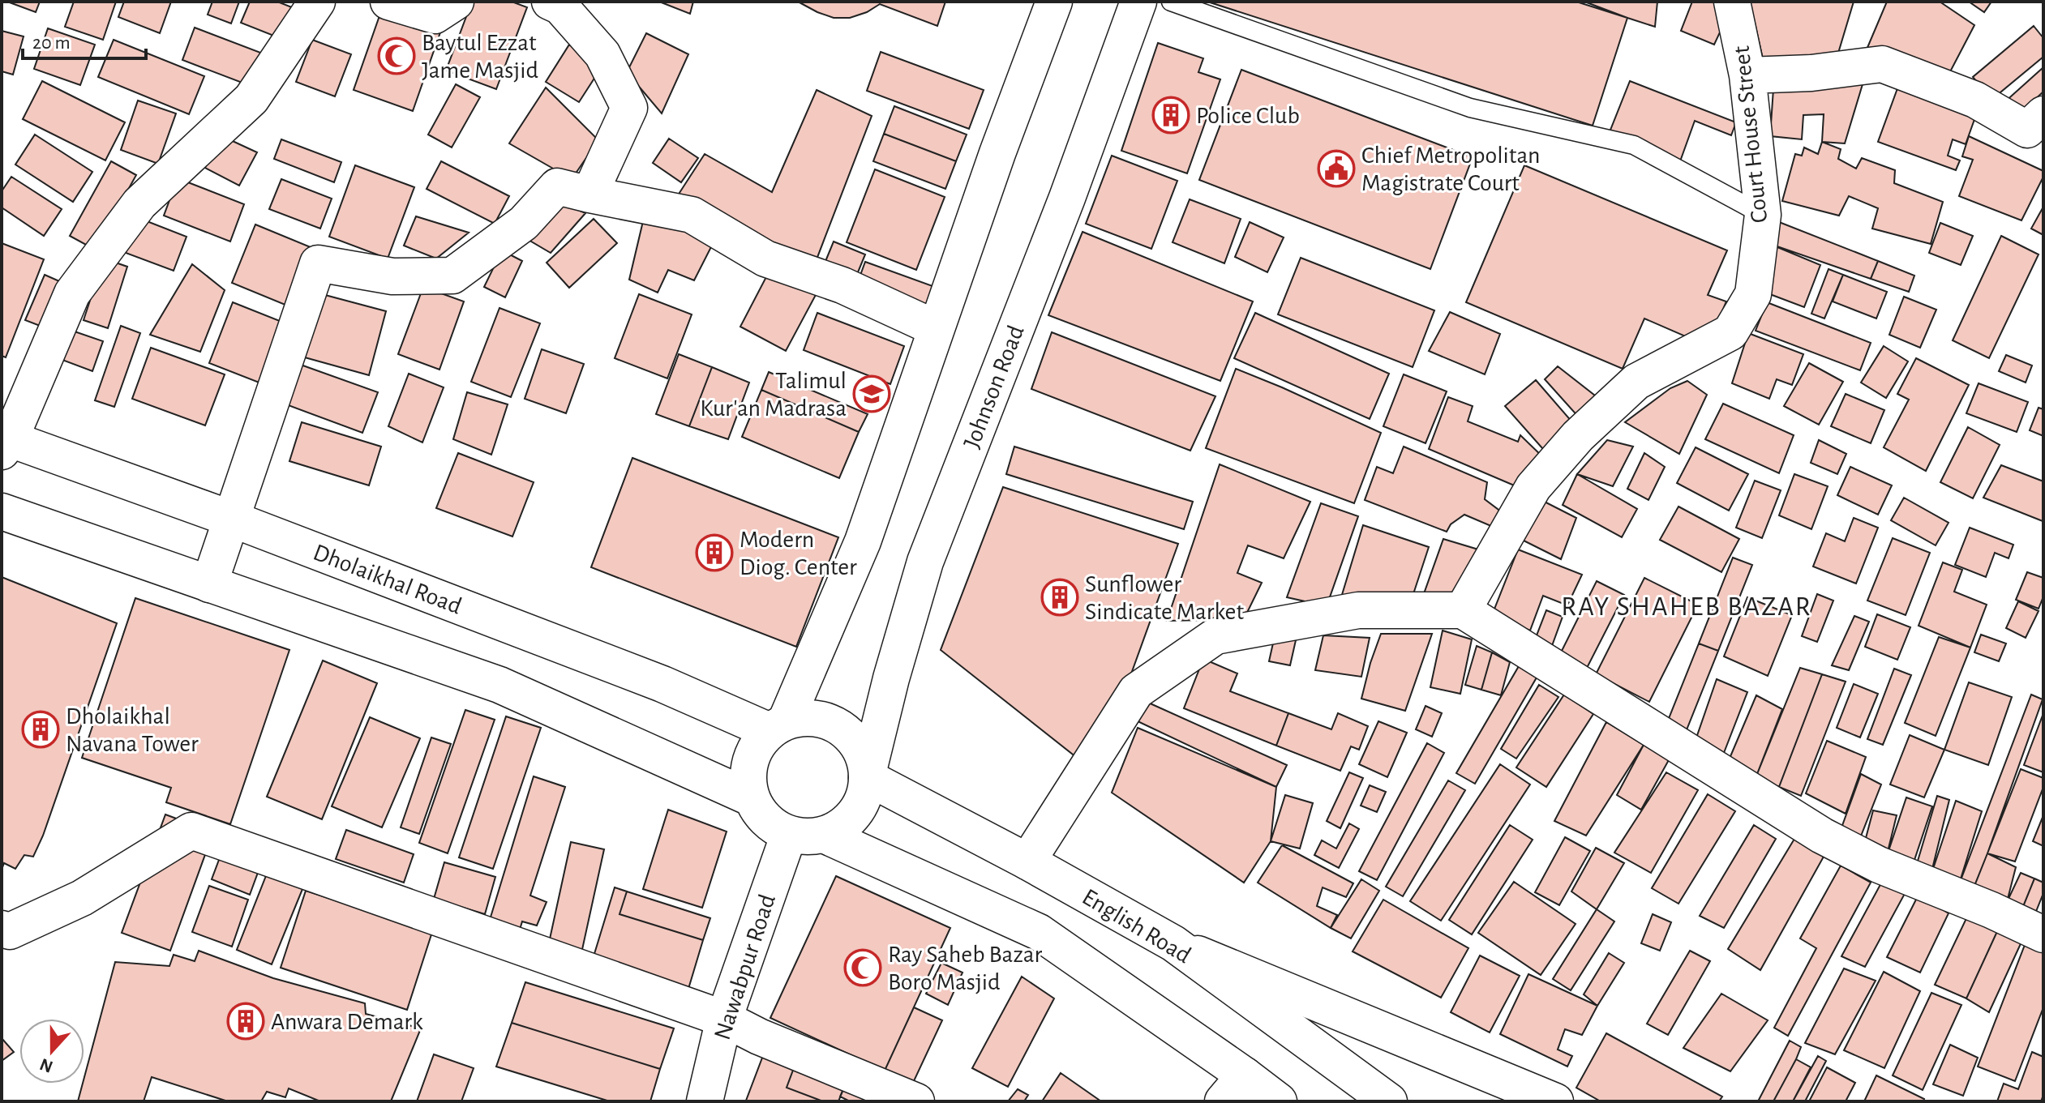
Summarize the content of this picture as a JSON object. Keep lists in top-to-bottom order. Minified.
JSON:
{"streets":{"street":["Court House Street","Johnson Road","Dholaikhal Road","English Road","Nawabpur Road"]},"crossings":[["Johnson Road","Dholaikhal Road"],["Johnson Road","English Road"],["Johnson Road","Nawabpur Road"],["Dholaikhal Road","English Road"],["Dholaikhal Road","Nawabpur Road"],["English Road","Nawabpur Road"]],"districts":["RAY SHAHEB BAZAR"],"places":{"mosque":["Baytul Ezzat Jame Masjid","Ray Saheb Bazar Boro Masjid"],"building":["Police Club","Modern Diog. Center","Sunflower Sindicate Market","Dholaikhal Navana Tower","Anwara Demark"],"public building":["Chief Metropolitan Magistrate Court"],"school or university":["Talimul Kur'an Madrasa"]},"scale_bar":"20 m","north":"bottom"}
